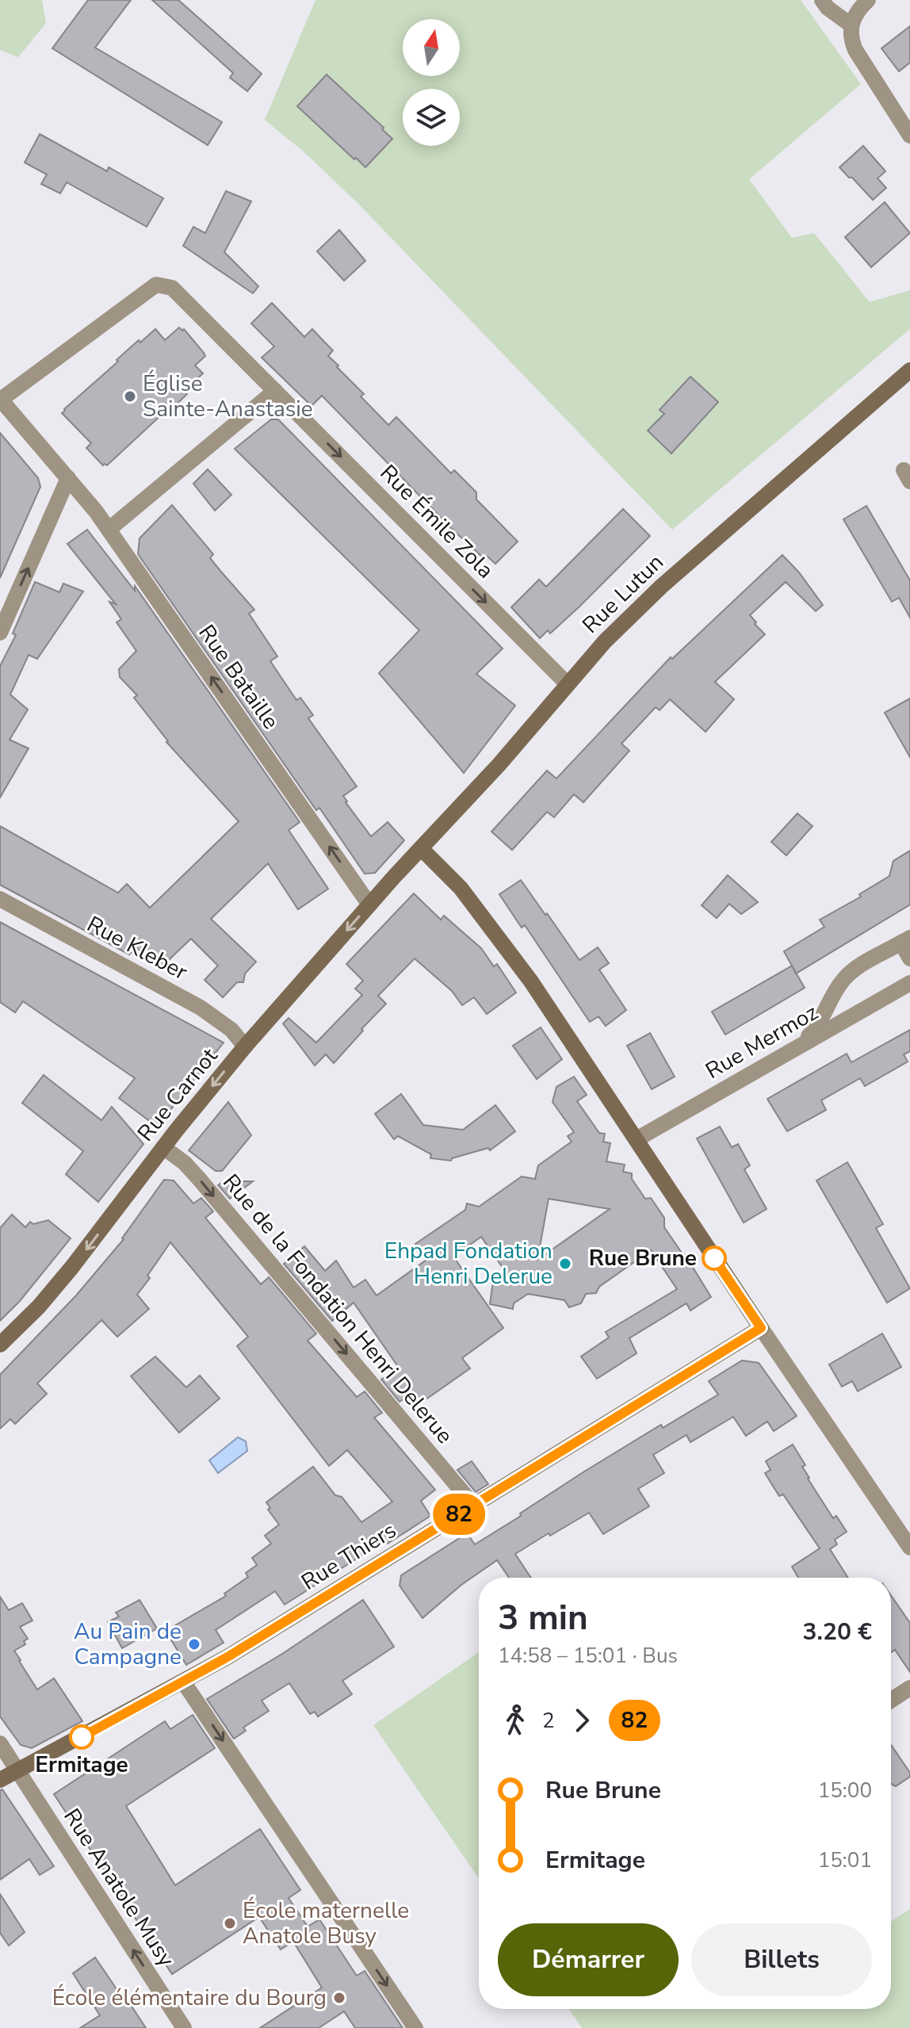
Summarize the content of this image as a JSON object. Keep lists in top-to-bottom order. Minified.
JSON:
{"streets":{"main road":["Rue Lutun","Rue Carnot","Rue Thiers"],"street":["Rue Émile Zola","Rue Bataille","Rue Kleber","Rue Mermoz","Rue de la Fondation Henri Delerue","Rue Anatole Musy"]},"crossings":[["Rue Émile Zola","Rue Lutun"],["Rue Émile Zola","Rue Bataille"],["Rue Lutun","Rue Carnot"],["Rue Bataille","Rue Carnot"],["Rue Kleber","Rue Carnot"],["Rue Carnot","Rue de la Fondation Henri Delerue"],["Rue de la Fondation Henri Delerue","Rue Thiers"],["Rue Thiers","Rue Anatole Musy"]],"one_way":["Rue Émile Zola","Rue Bataille","Rue Carnot","Rue de la Fondation Henri Delerue","Rue Anatole Musy"],"places":["Église Sainte-Anastasie","Rue Brune","Ehpad Fondation Henri Delerue","Au Pain de Campagne","Ermitage","École maternelle Anatole Busy","École élémentaire du Bourg"],"lines":["bus line 82"],"north":"top","page":{"on_map":"82","heading":["3 min","14:58 – 15:01 · Bus","3.20 €"],"legs":["2","82"],"list":[{"name":"Rue Brune","value":"15:00"},{"name":"Ermitage","value":"15:01"}],"buttons":["Démarrer","Billets"]}}
